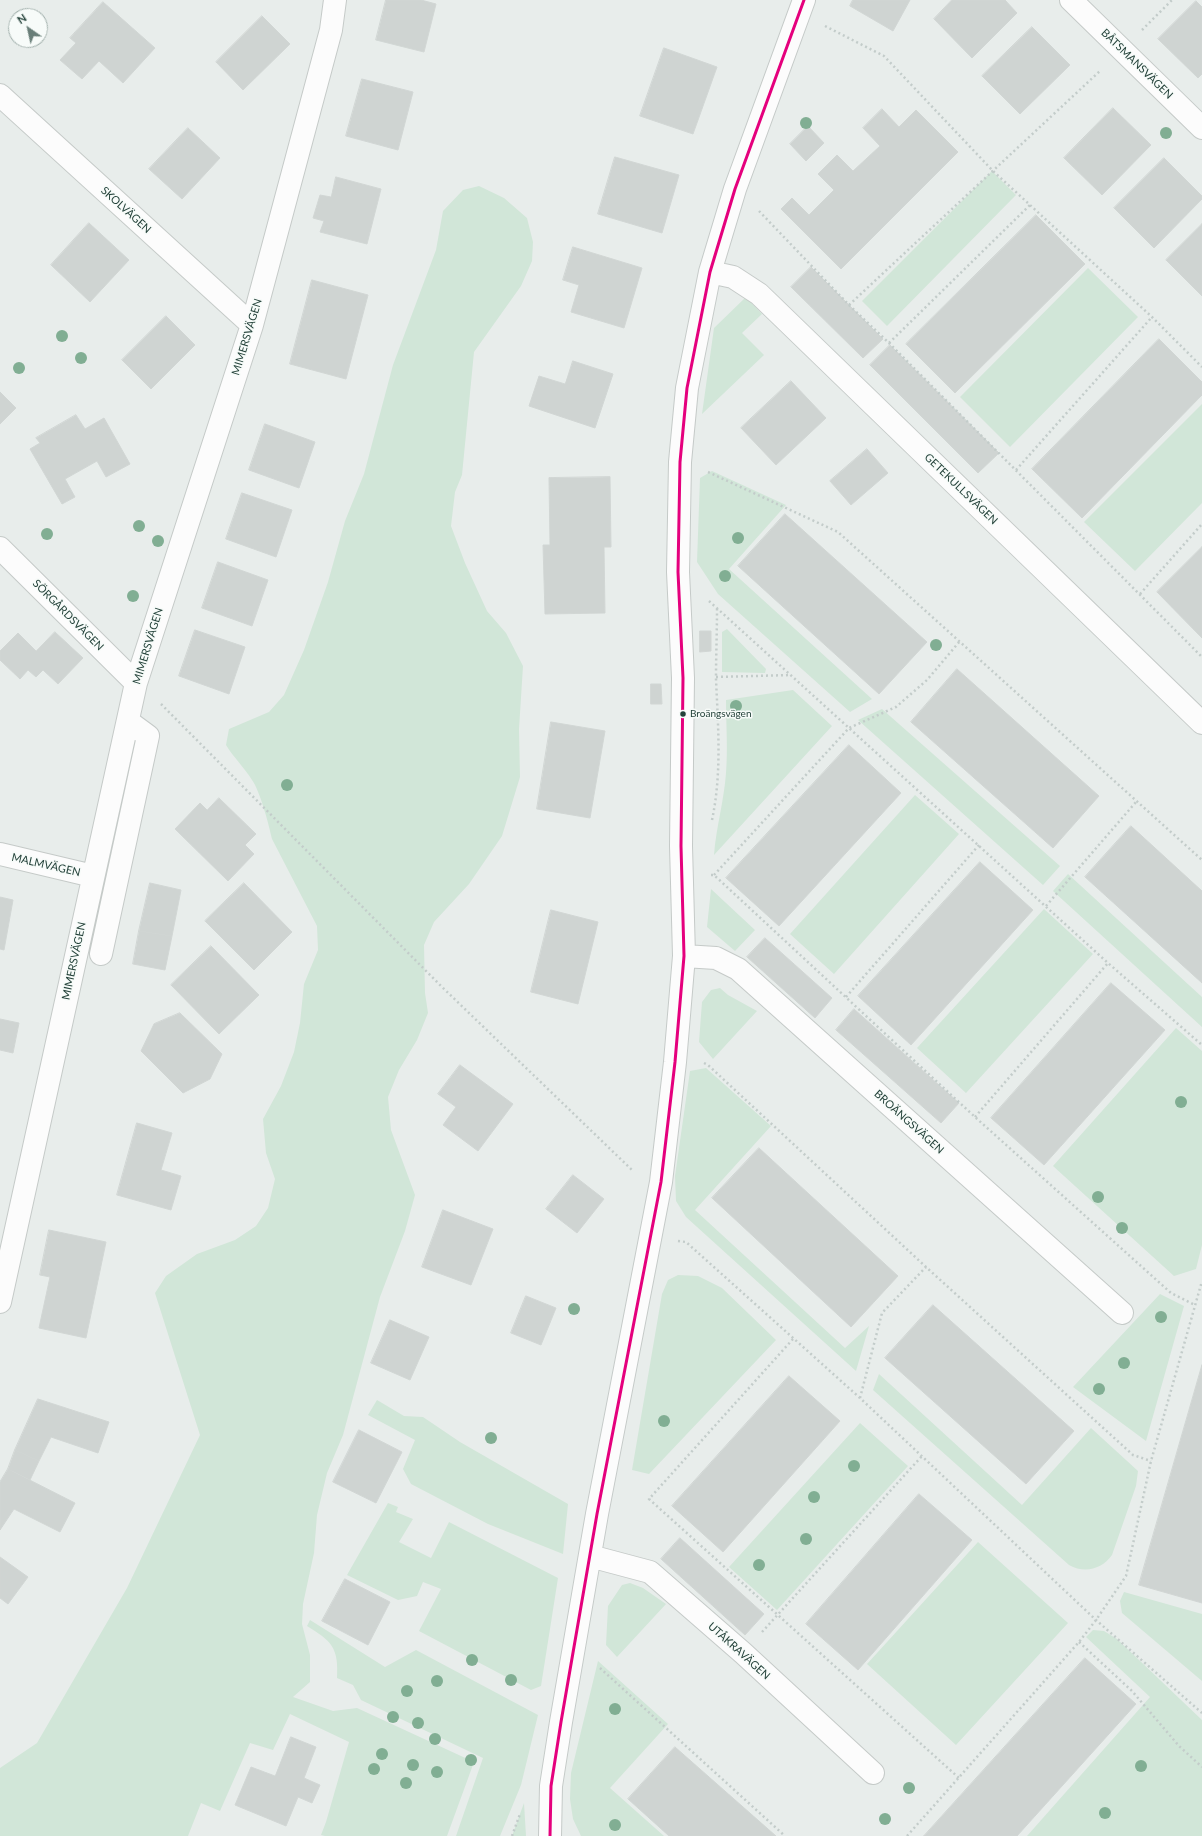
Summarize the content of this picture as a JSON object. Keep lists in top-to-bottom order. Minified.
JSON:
{"streets":{"street":["BÅTSMANSVÄGEN","SKOLVÄGEN","MIMERSVÄGEN","GETEKULLSVÄGEN","SÖRGÅRDSVÄGEN","MALMVÄGEN","BROÄNGSVÄGEN","UTÅKRAVÄGEN"]},"crossings":[["SKOLVÄGEN","MIMERSVÄGEN"],["MIMERSVÄGEN","SÖRGÅRDSVÄGEN"],["MIMERSVÄGEN","MALMVÄGEN"]],"places":["Broängsvägen"],"north":"top left"}
